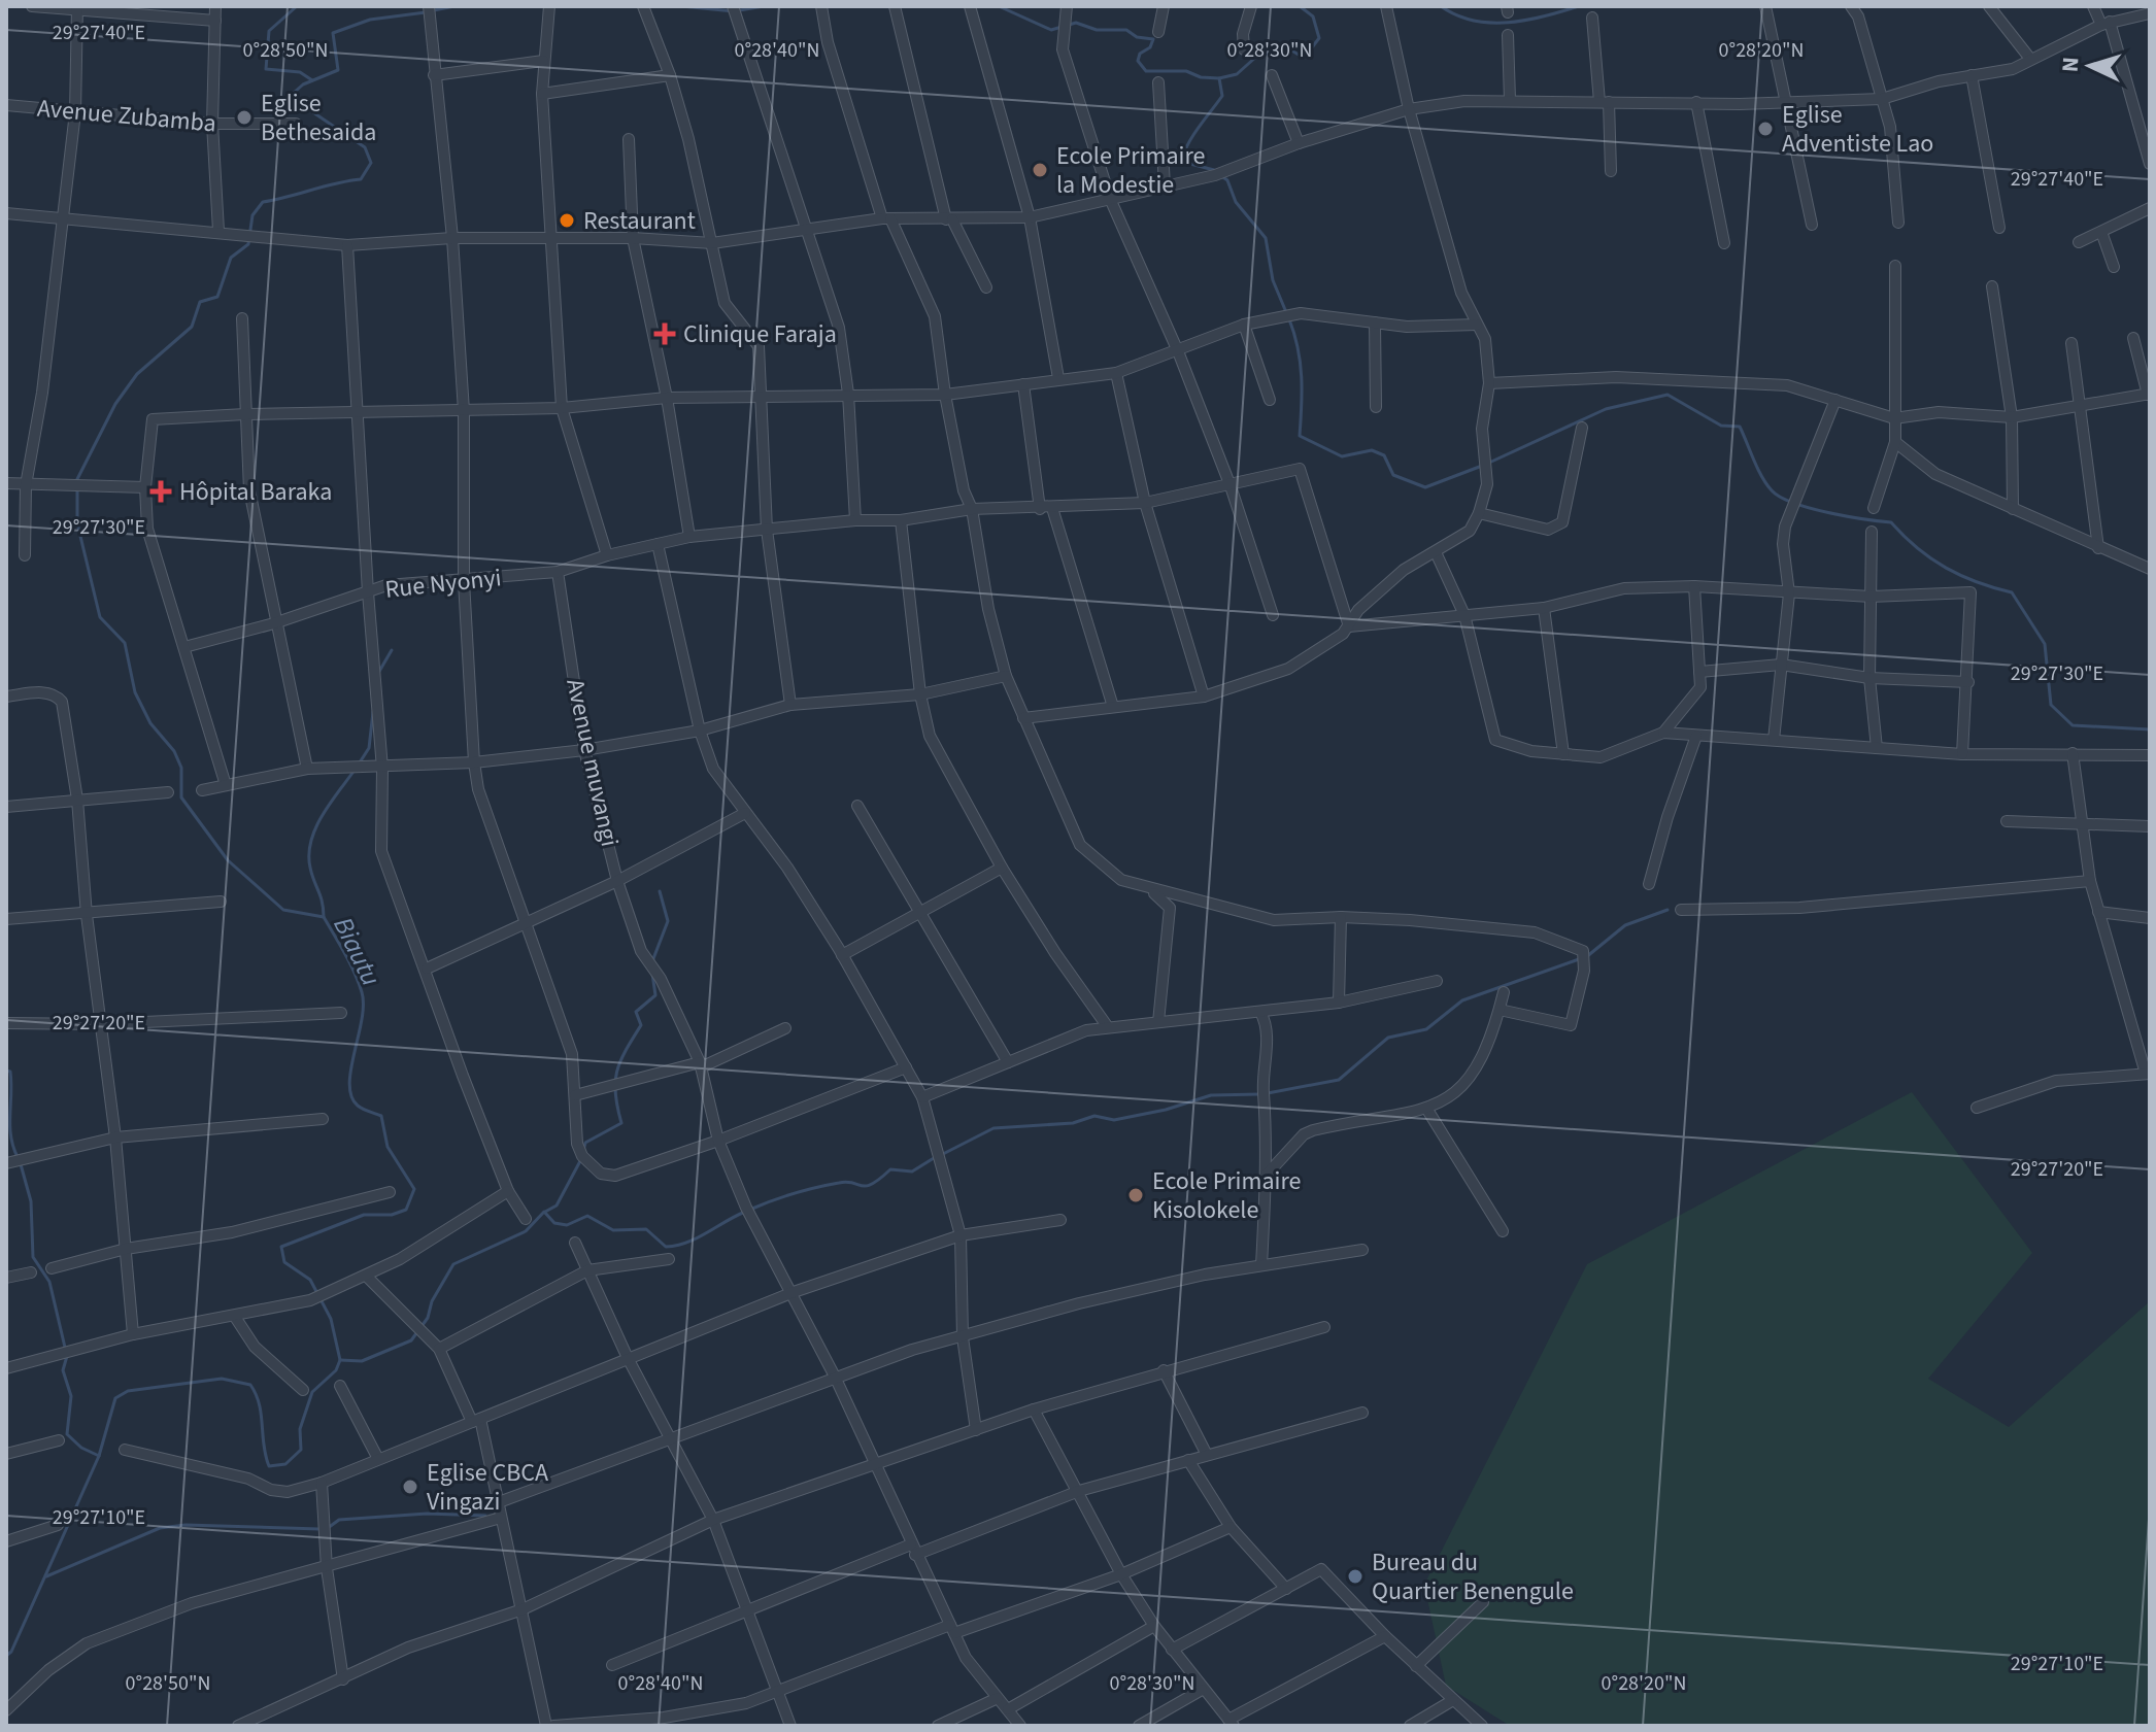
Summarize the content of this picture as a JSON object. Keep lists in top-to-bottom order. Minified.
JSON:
{"streets":{"street":["Avenue Zubamba","Rue Nyonyi","Avenue muvangi"]},"crossings":[["Rue Nyonyi","Avenue muvangi"]],"water":["Biautu"],"places":{"other":["Eglise Bethesaida","Eglise Adventiste Lao","Ecole Primaire la Modestie","Restaurant","Ecole Primaire Kisolokele","Eglise CBCA Vingazi","Bureau du Quartier Benengule"],"health":["Clinique Faraja","Hôpital Baraka"]},"north":"left","coordinates":["29°27'40\"E","0°28'50\"N","0°28'40\"N","0°28'30\"N","0°28'20\"N","29°27'30\"E","29°27'20\"E","29°27'10\"E"]}
